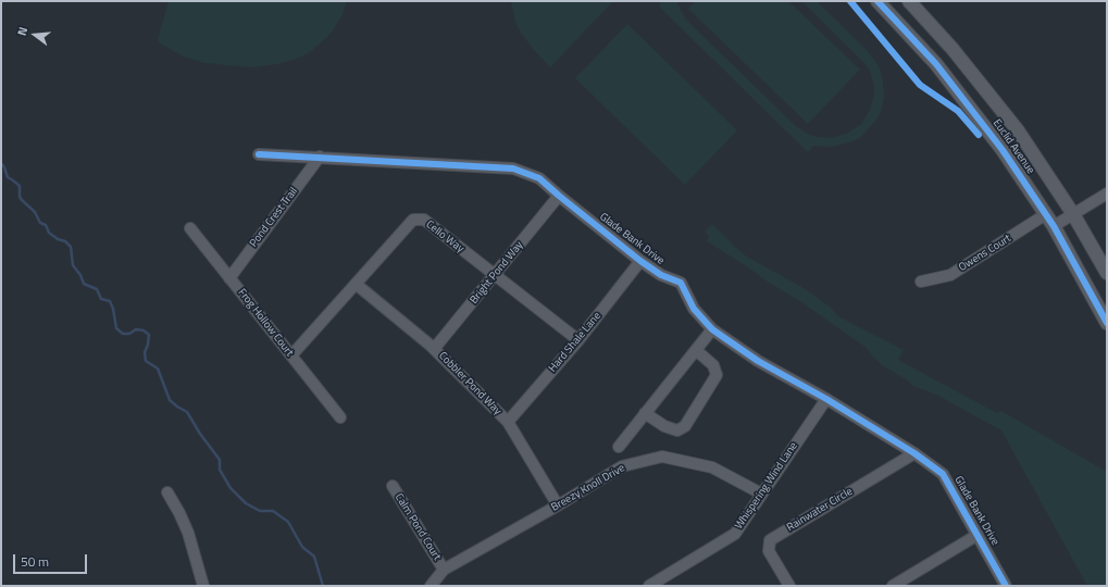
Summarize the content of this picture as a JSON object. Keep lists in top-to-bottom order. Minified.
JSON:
{"streets":{"street":["Euclid Avenue","Pond Crest Trail","Cello Way","Glade Bank Drive","Owens Court","Bright Pond Way","Frog Hollow Court","Hard Shale Lane","Cobbler Pond Way","Whispering Wind Lane","Breezy Knoll Drive","Rainwater Circle","Calm Pond Court"]},"crossings":[["Euclid Avenue","Owens Court"],["Pond Crest Trail","Glade Bank Drive"],["Pond Crest Trail","Frog Hollow Court"],["Cello Way","Bright Pond Way"],["Cello Way","Frog Hollow Court"],["Cello Way","Hard Shale Lane"],["Cello Way","Cobbler Pond Way"],["Glade Bank Drive","Bright Pond Way"],["Glade Bank Drive","Hard Shale Lane"],["Glade Bank Drive","Whispering Wind Lane"],["Glade Bank Drive","Rainwater Circle"],["Bright Pond Way","Cobbler Pond Way"],["Hard Shale Lane","Cobbler Pond Way"],["Cobbler Pond Way","Breezy Knoll Drive"],["Whispering Wind Lane","Breezy Knoll Drive"],["Breezy Knoll Drive","Calm Pond Court"]],"scale_bar":"50 m","north":"left"}
